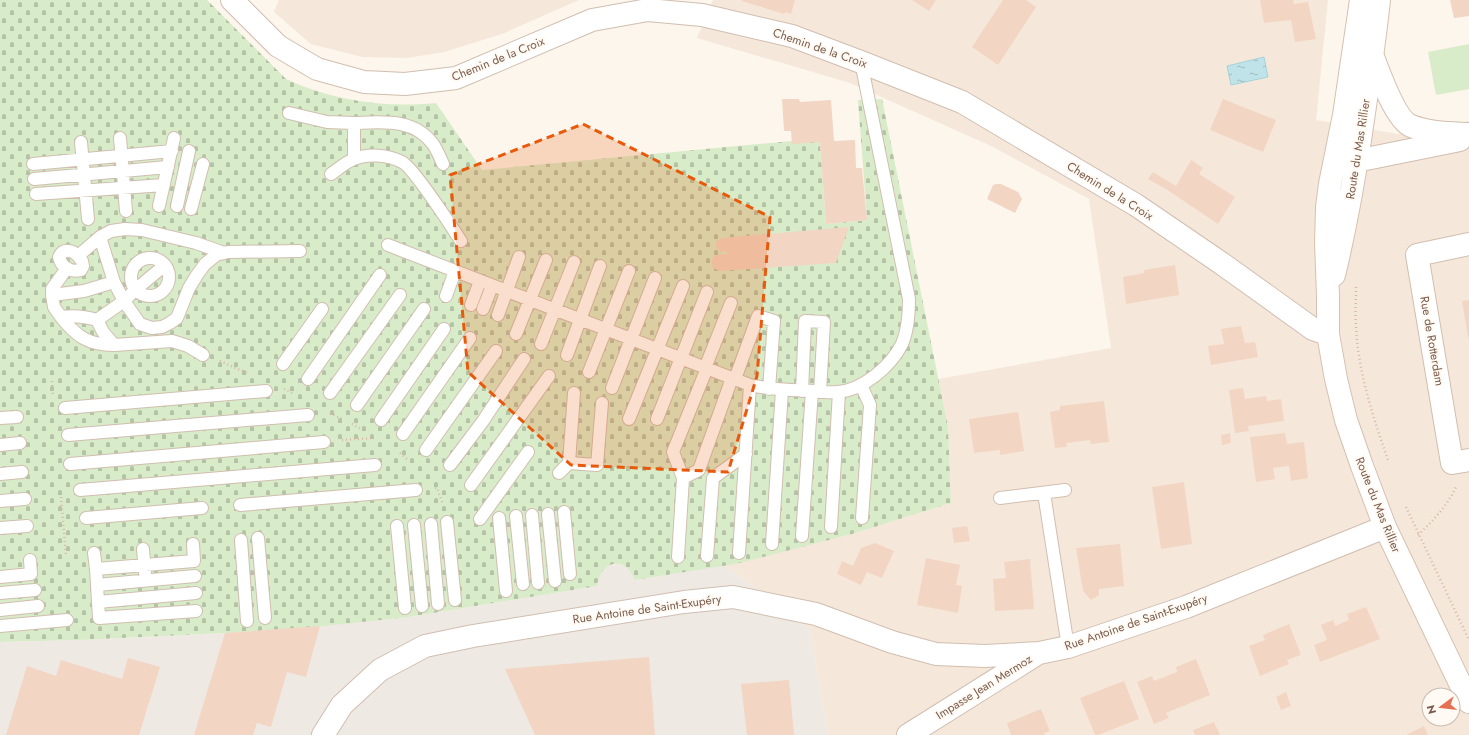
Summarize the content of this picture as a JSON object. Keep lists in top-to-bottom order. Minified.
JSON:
{"streets":{"street":["Chemin de la Croix","Route du Mas Rillier","Rue de Rotterdam","Rue Antoine de Saint-Exupéry","Impasse Jean Mermoz"]},"crossings":[["Chemin de la Croix","Route du Mas Rillier"],["Route du Mas Rillier","Rue Antoine de Saint-Exupéry"],["Rue Antoine de Saint-Exupéry","Impasse Jean Mermoz"]],"north":"left"}
